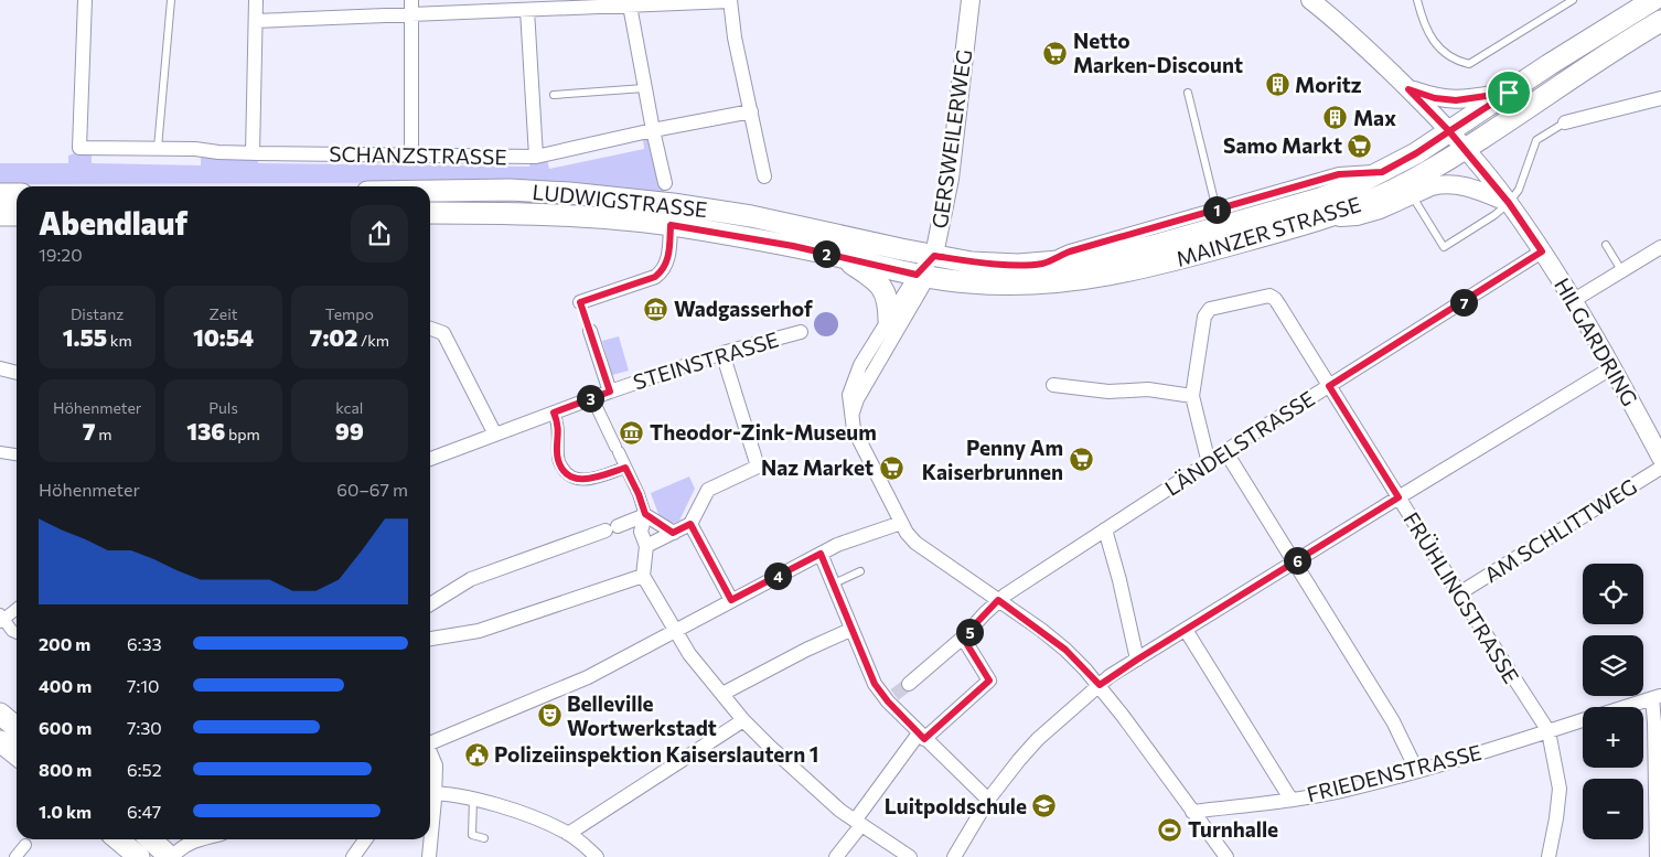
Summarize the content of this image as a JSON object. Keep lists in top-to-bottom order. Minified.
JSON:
{"streets":{"main road":["LUDWIGSTRASSE","MAINZER STRASSE"],"street":["GERSWEILERWEG","SCHANZSTRASSE","HILGARDRING","STEINSTRASSE","LÄNDELSTRASSE","AM SCHLITTWEG","FRÜHLINGSTRASSE","FRIEDENSTRASSE"]},"crossings":[["GERSWEILERWEG","LUDWIGSTRASSE"],["GERSWEILERWEG","MAINZER STRASSE"],["LUDWIGSTRASSE","MAINZER STRASSE"],["MAINZER STRASSE","HILGARDRING"],["HILGARDRING","LÄNDELSTRASSE"],["LÄNDELSTRASSE","FRÜHLINGSTRASSE"],["AM SCHLITTWEG","FRÜHLINGSTRASSE"],["FRÜHLINGSTRASSE","FRIEDENSTRASSE"]],"places":{"supermarket":["Netto Marken-Discount","Samo Markt","Penny Am Kaiserbrunnen","Naz Market"],"building":["Moritz","Max"],"museum":["Wadgasserhof","Theodor-Zink-Museum"],"theatre":["Belleville Wortwerkstadt"],"public building":["Polizeiinspektion Kaiserslautern 1"],"school or university":["Luitpoldschule"],"sports":["Turnhalle"]},"page":{"heading":["Abendlauf","19:20"],"pins":["1","2","7","3","6","4","5"],"stats":[["Distanz","1.55 km"],["Zeit","10:54"],["Tempo","7:02 /km"],["Höhenmeter","7 m"],["Puls","136 bpm"],["kcal","99"]],"chart":["Höhenmeter","60–67 m"],"map_buttons":["+","−"],"list":[{"name":"200 m","note":"6:33"},{"name":"400 m","note":"7:10"},{"name":"600 m","note":"7:30"},{"name":"800 m","note":"6:52"},{"name":"1.0 km","note":"6:47"}]}}
